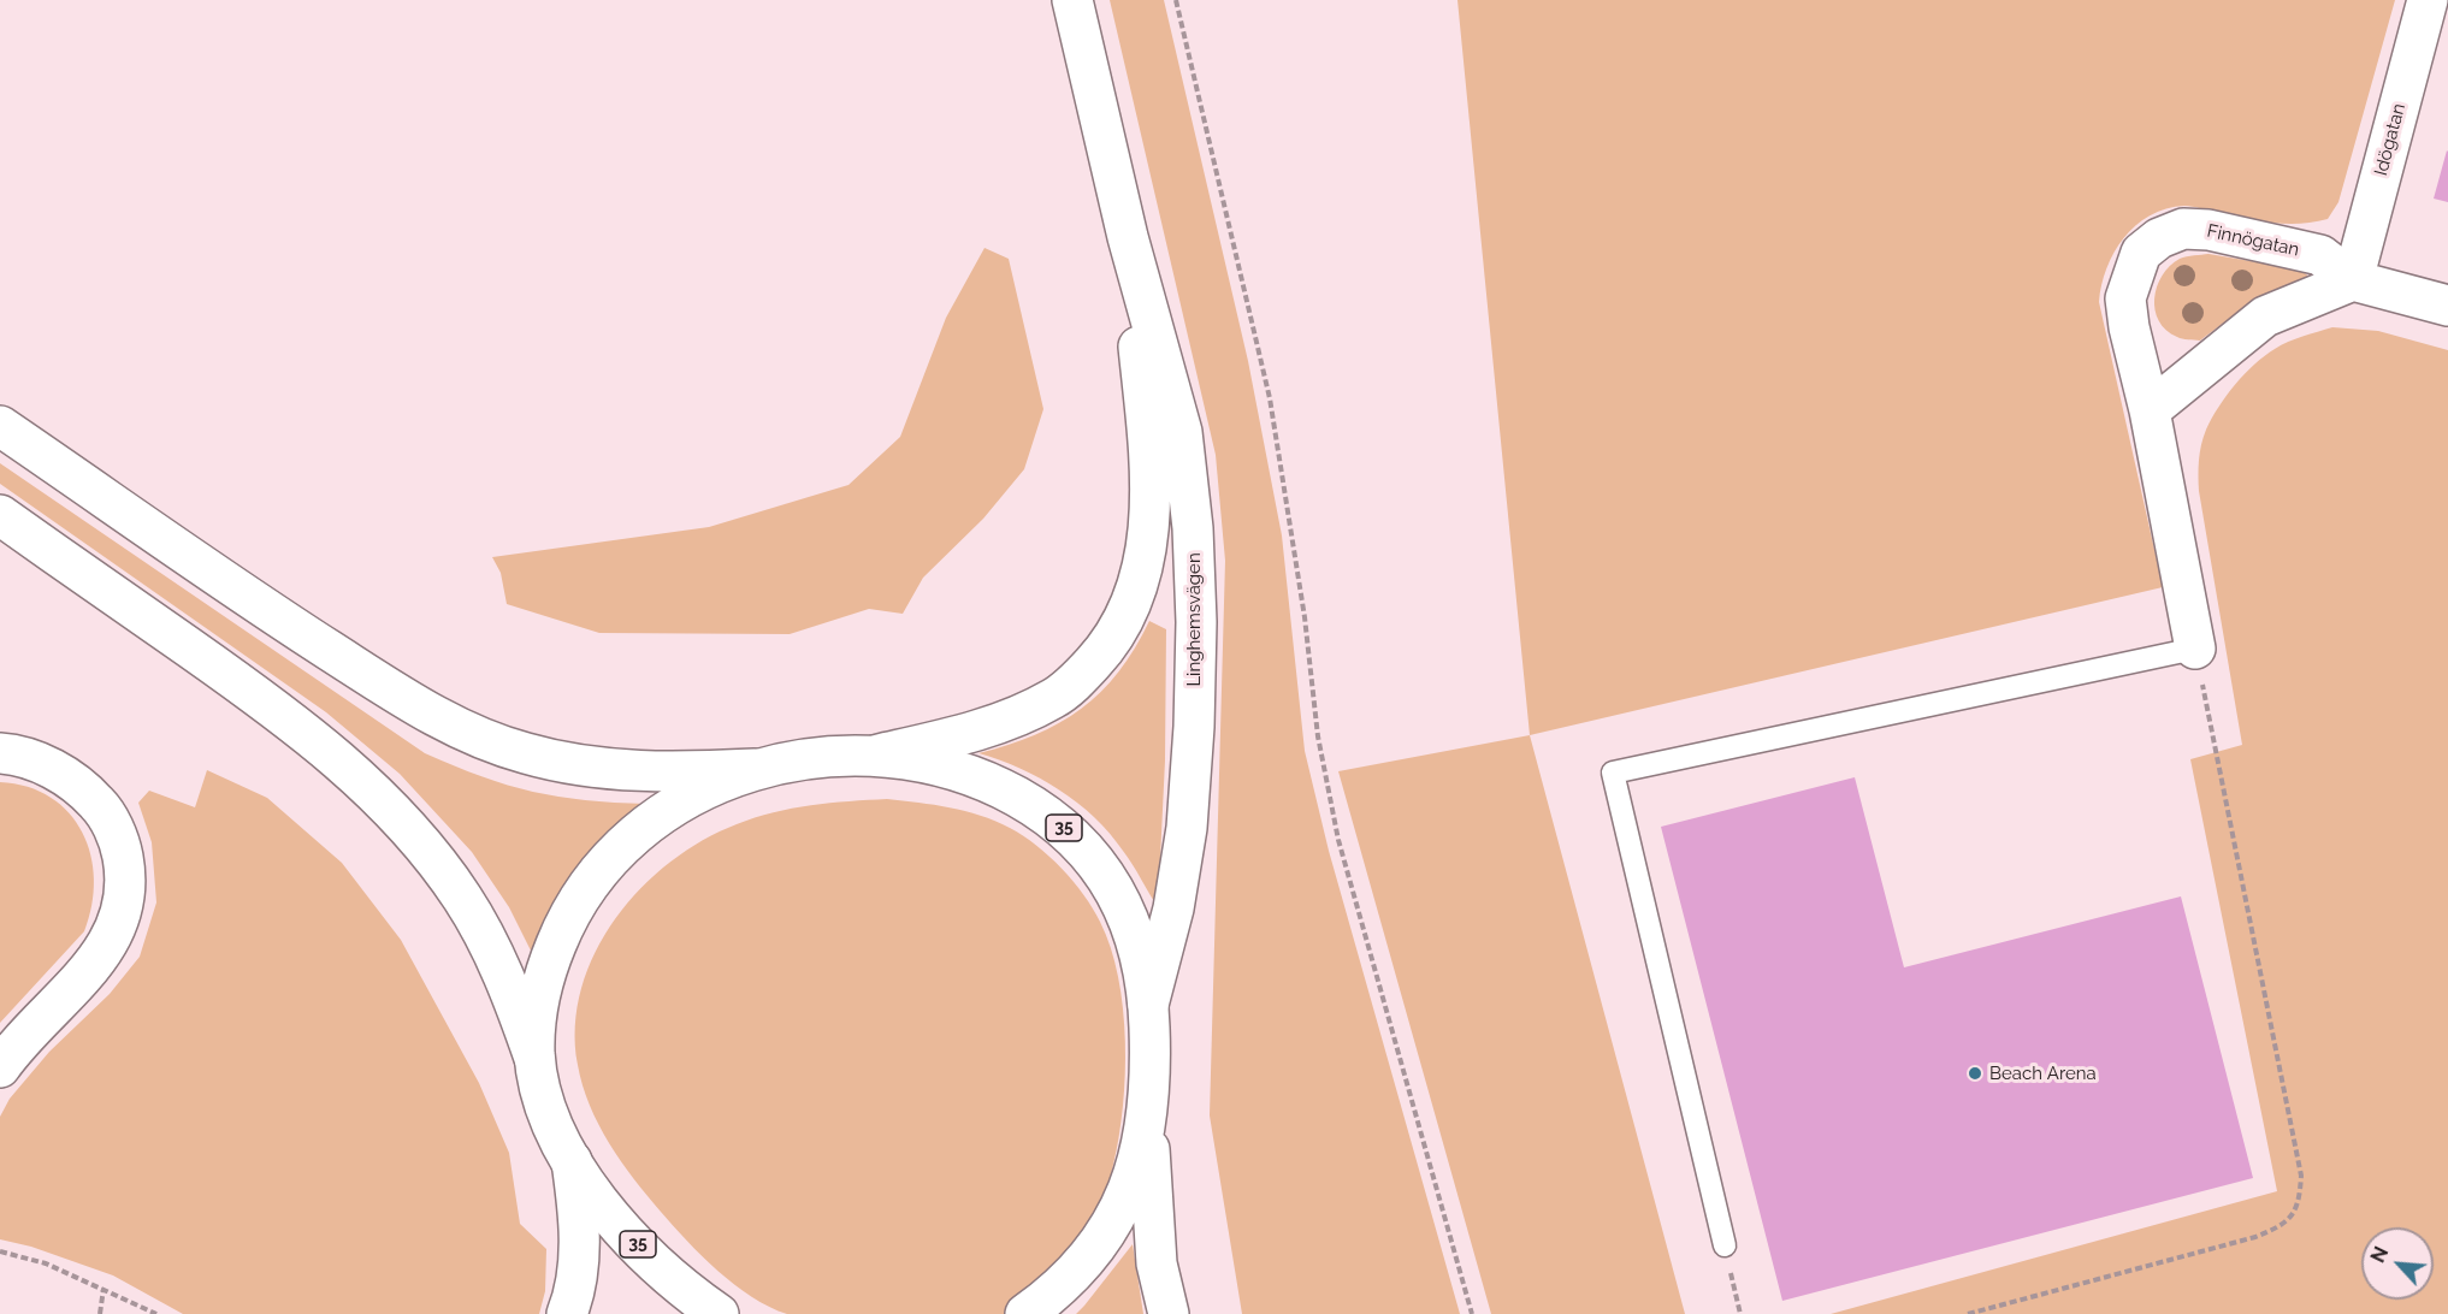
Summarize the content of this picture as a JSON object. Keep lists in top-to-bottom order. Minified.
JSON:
{"streets":{"main road":["Idögatan","Finnögatan","Linghemsvägen","35"]},"crossings":[["Idögatan","Finnögatan"],["Linghemsvägen","35"]],"places":["Beach Arena"],"north":"top left"}
